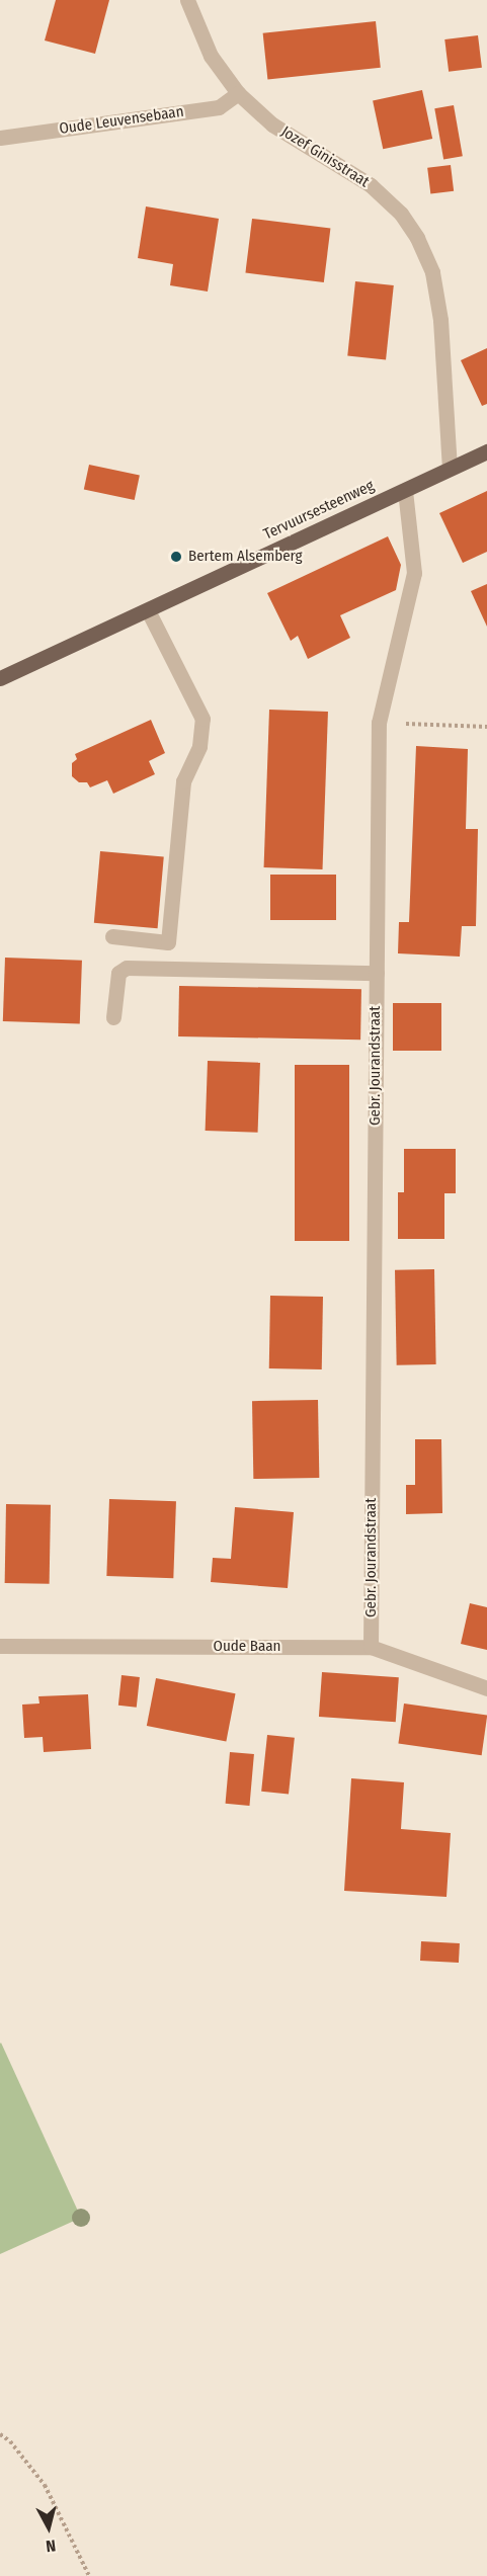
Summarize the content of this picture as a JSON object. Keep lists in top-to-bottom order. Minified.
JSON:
{"streets":{"main road":["Tervuursesteenweg"],"street":["Oude Leuvensebaan","Jozef Ginisstraat","Gebr. Jourandstraat","Oude Baan"]},"crossings":[["Oude Leuvensebaan","Jozef Ginisstraat"],["Jozef Ginisstraat","Tervuursesteenweg"],["Tervuursesteenweg","Gebr. Jourandstraat"],["Gebr. Jourandstraat","Oude Baan"]],"places":["Bertem Alsemberg"],"north":"bottom"}
